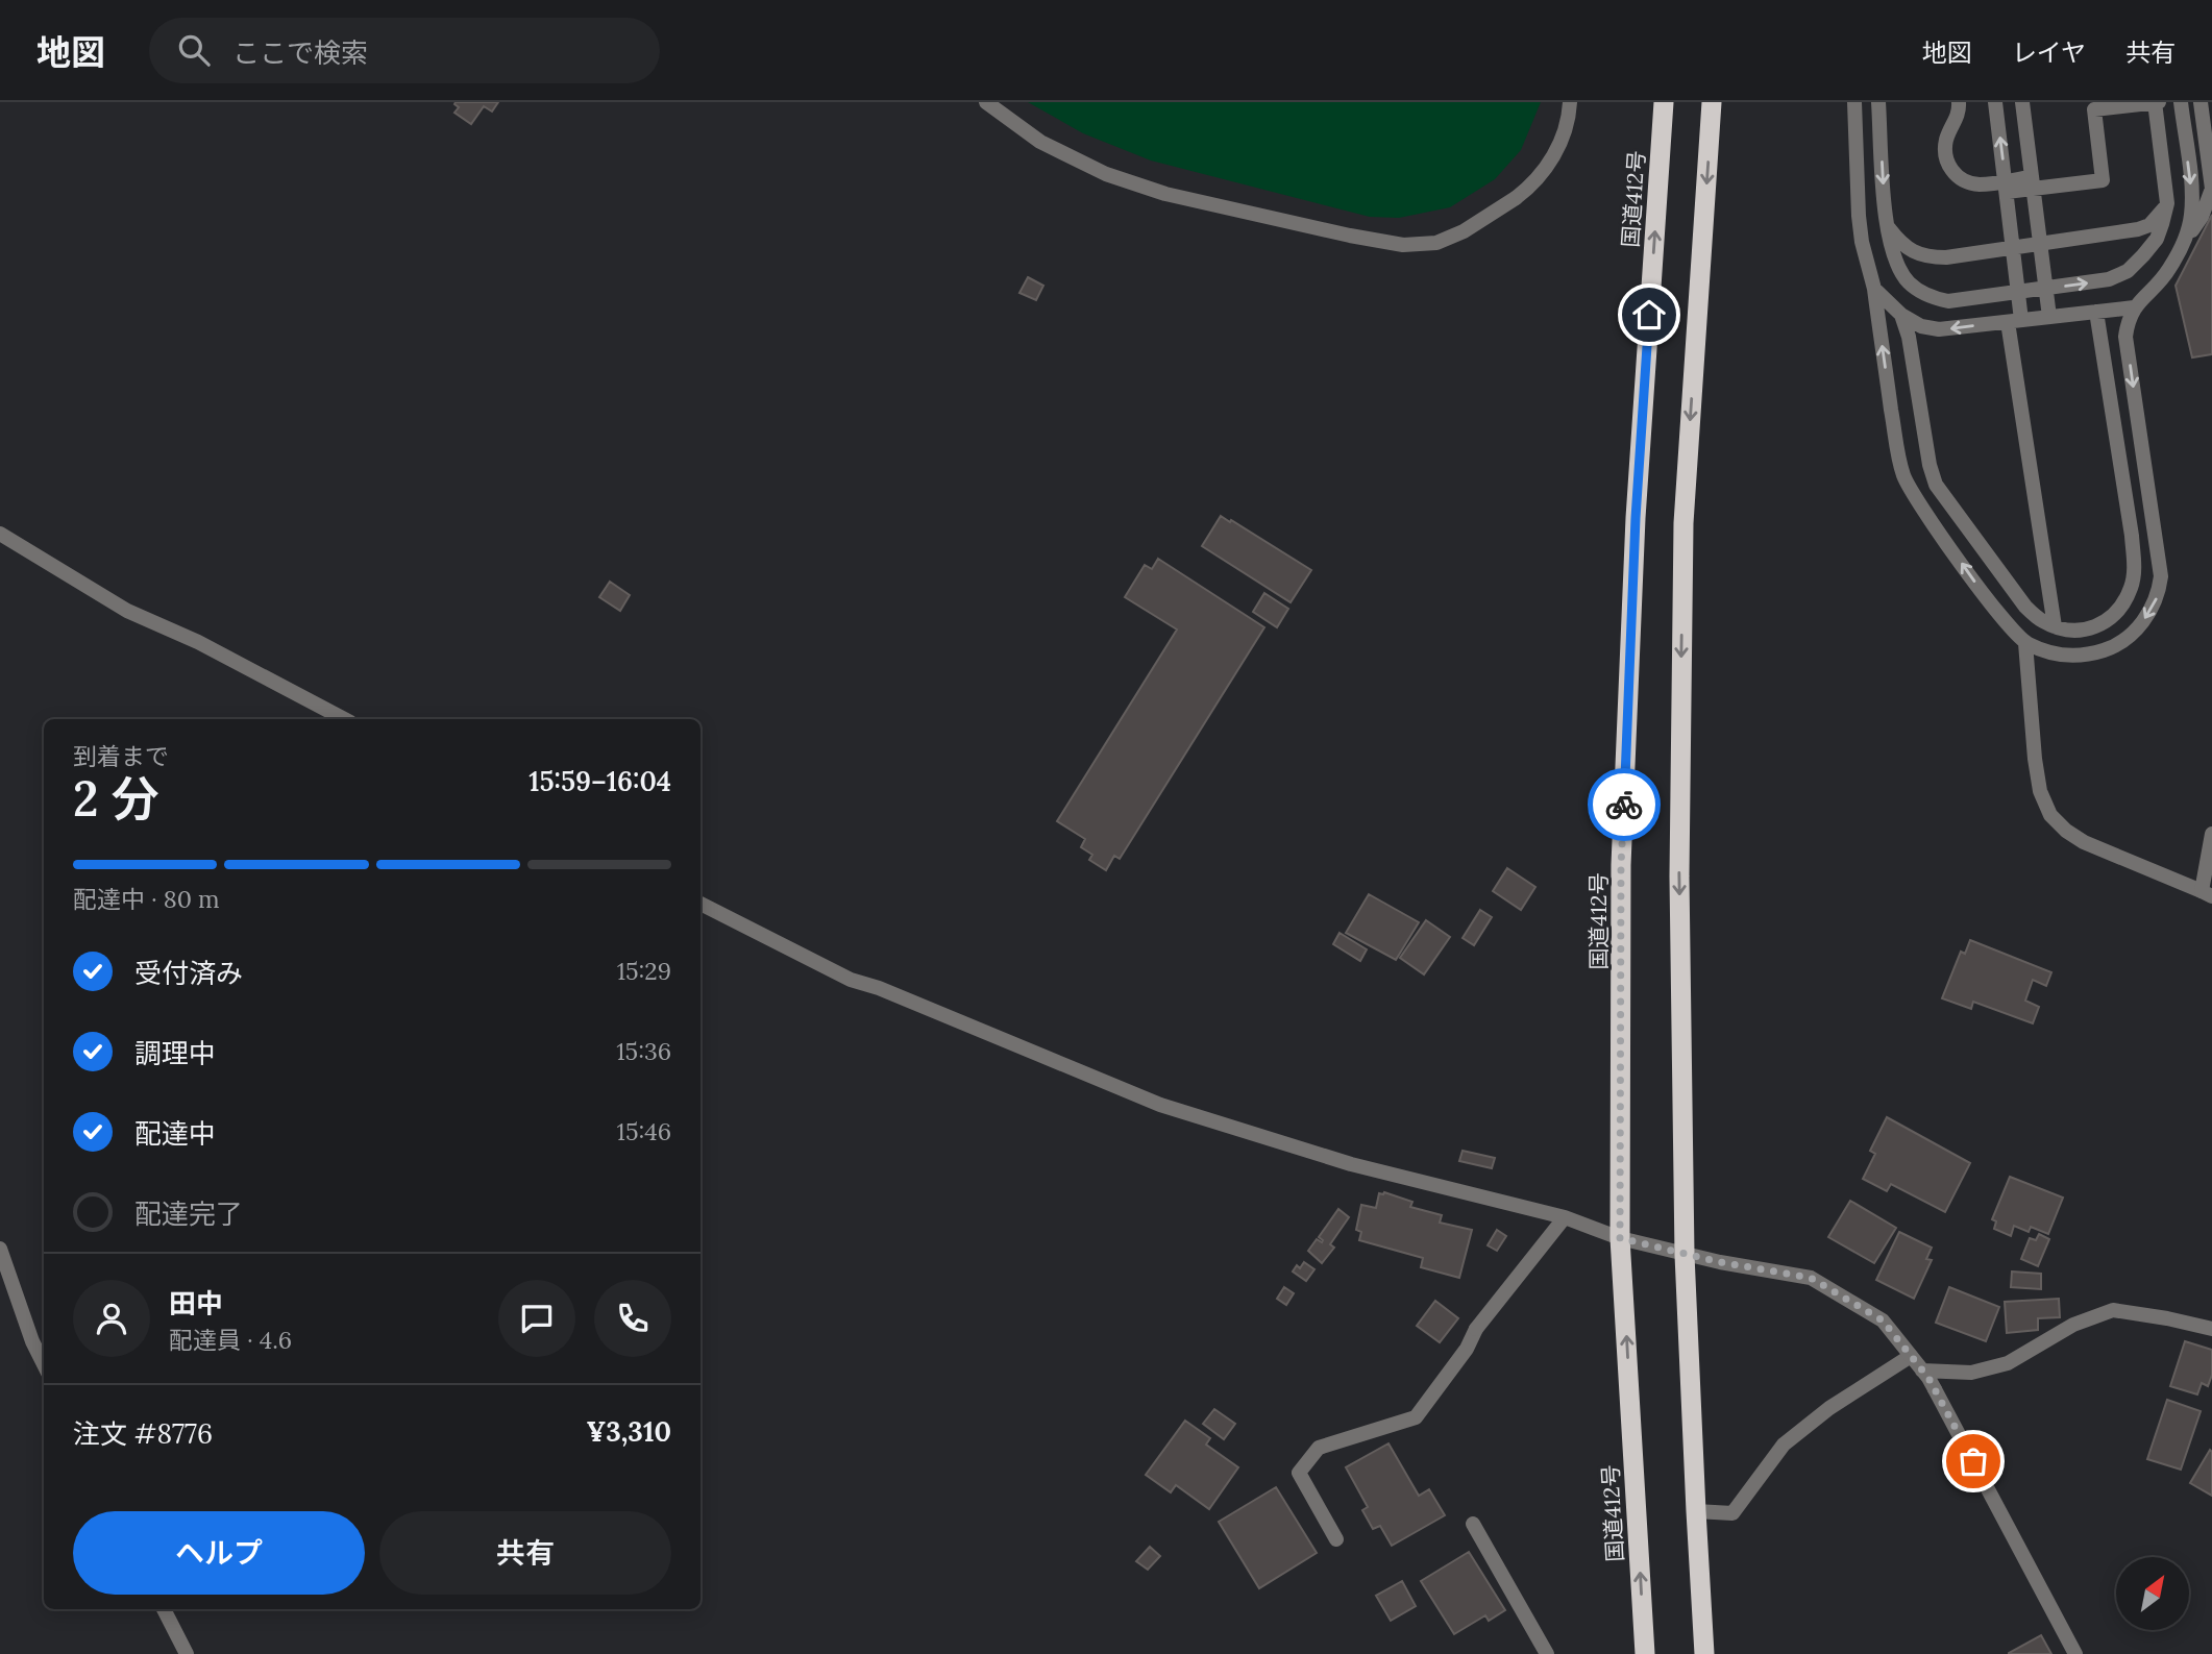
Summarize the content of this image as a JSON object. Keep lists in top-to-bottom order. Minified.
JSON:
{"streets":{"highway":["国道412号"]},"north":"top right","page":{"header":"地図","search":"ここで検索","nav":["地図","レイヤ","共有"],"heading":["2 分","到着まで","15:59–16:04"],"panel":["田中","配達員 · 4.6","注文 #8776","¥3,310"],"bar":"配達中 · 80 m","list":[["受付済み","15:29"],["調理中","15:36"],["配達中","15:46"],"配達完了"],"buttons":["ヘルプ","共有"]}}
